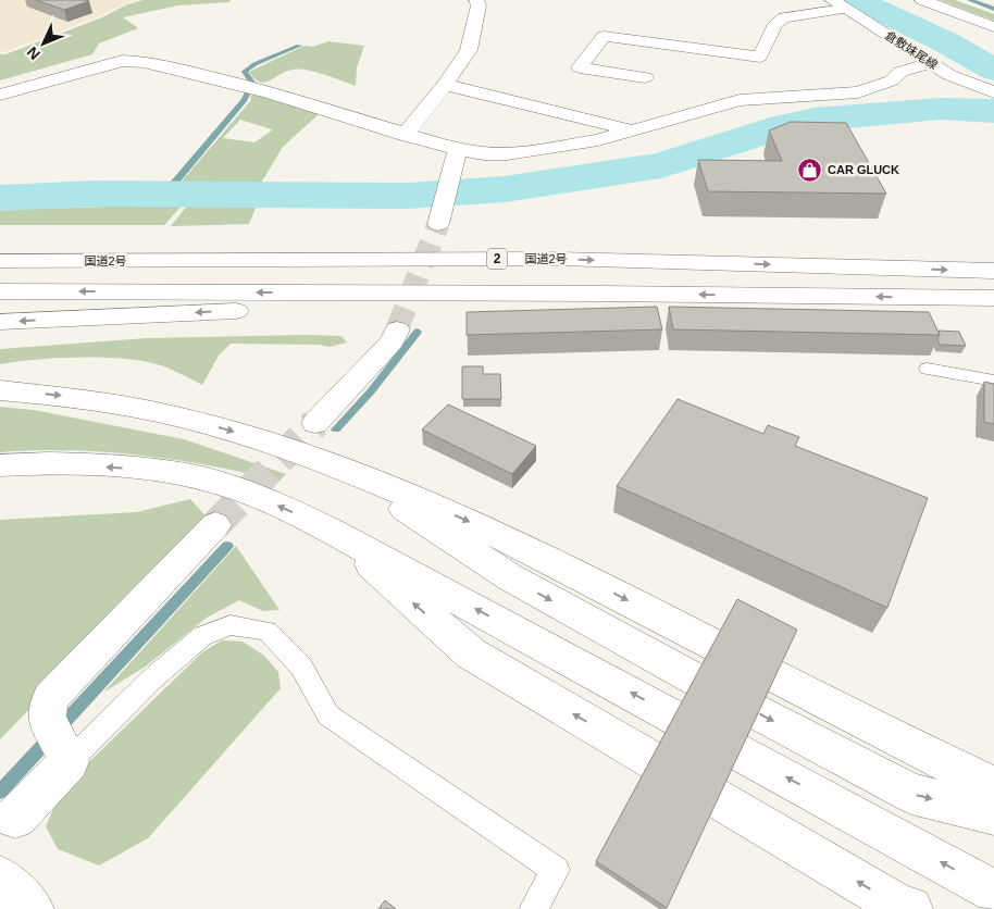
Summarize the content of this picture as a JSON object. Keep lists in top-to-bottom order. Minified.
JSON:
{"streets":{"main road":["倉敷妹尾線","2","国道2号"]},"places":{"shop":["CAR GLUCK"]},"north":"bottom left"}
